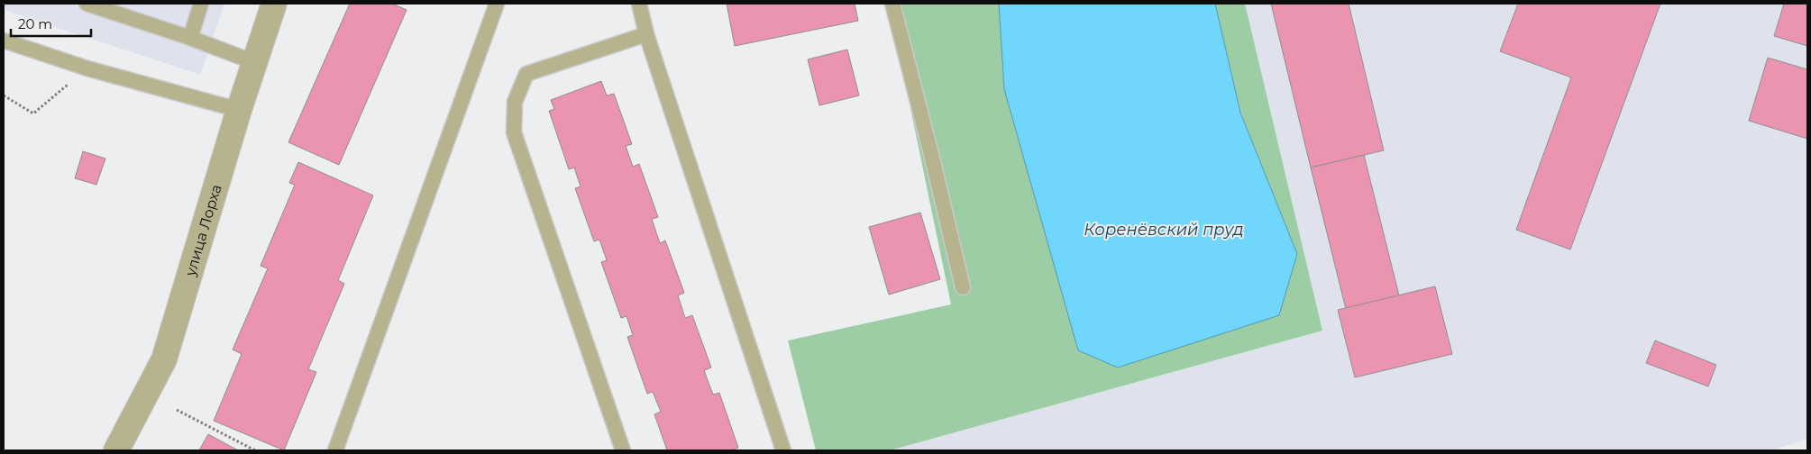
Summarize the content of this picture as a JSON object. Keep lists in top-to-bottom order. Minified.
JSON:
{"streets":{"street":["улица Лорха"]},"water":["Коренёвский пруд"],"scale_bar":"20 m"}
